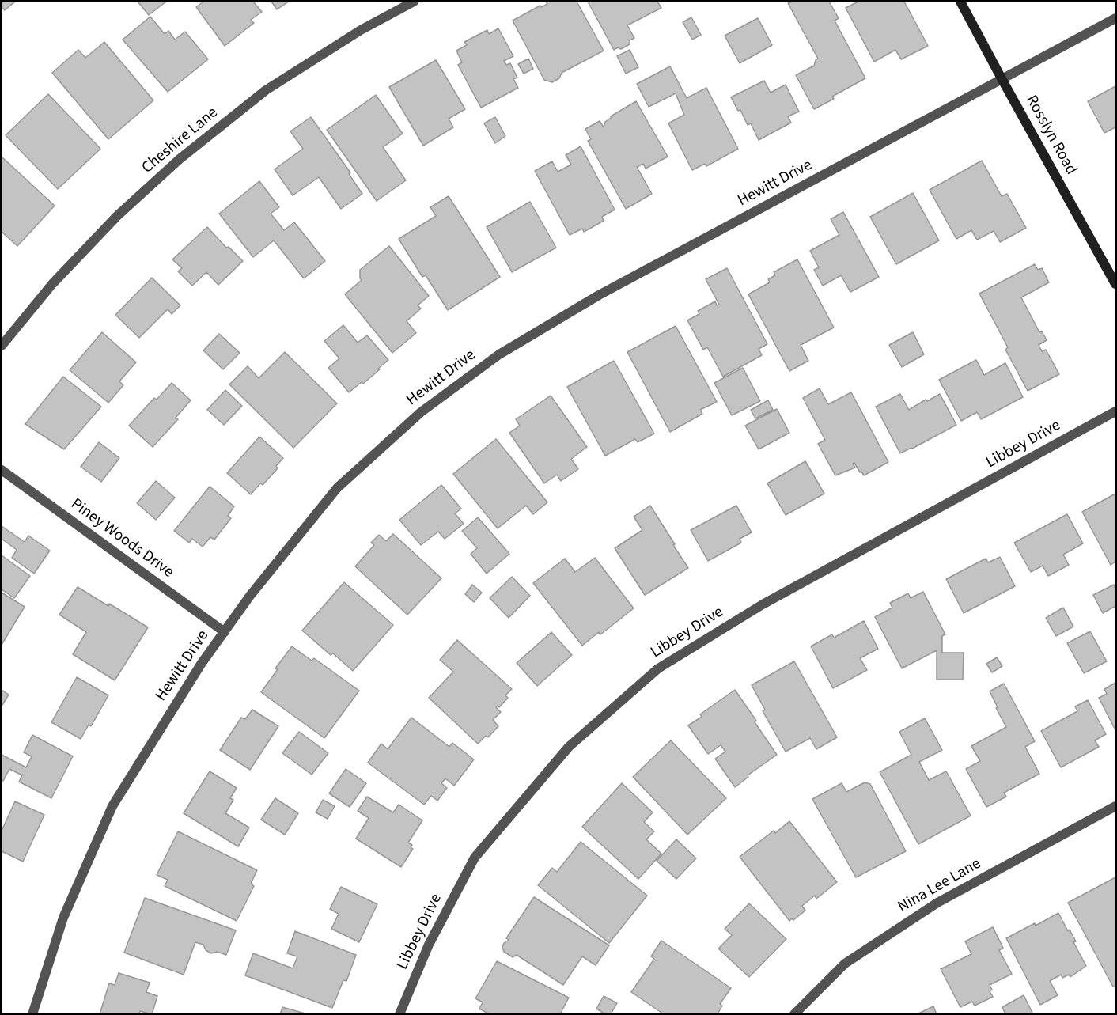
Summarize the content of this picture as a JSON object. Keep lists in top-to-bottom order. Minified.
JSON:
{"streets":{"street":["Rosslyn Road","Cheshire Lane","Hewitt Drive","Libbey Drive","Piney Woods Drive","Nina Lee Lane"]},"crossings":[["Rosslyn Road","Hewitt Drive"],["Hewitt Drive","Piney Woods Drive"]]}
